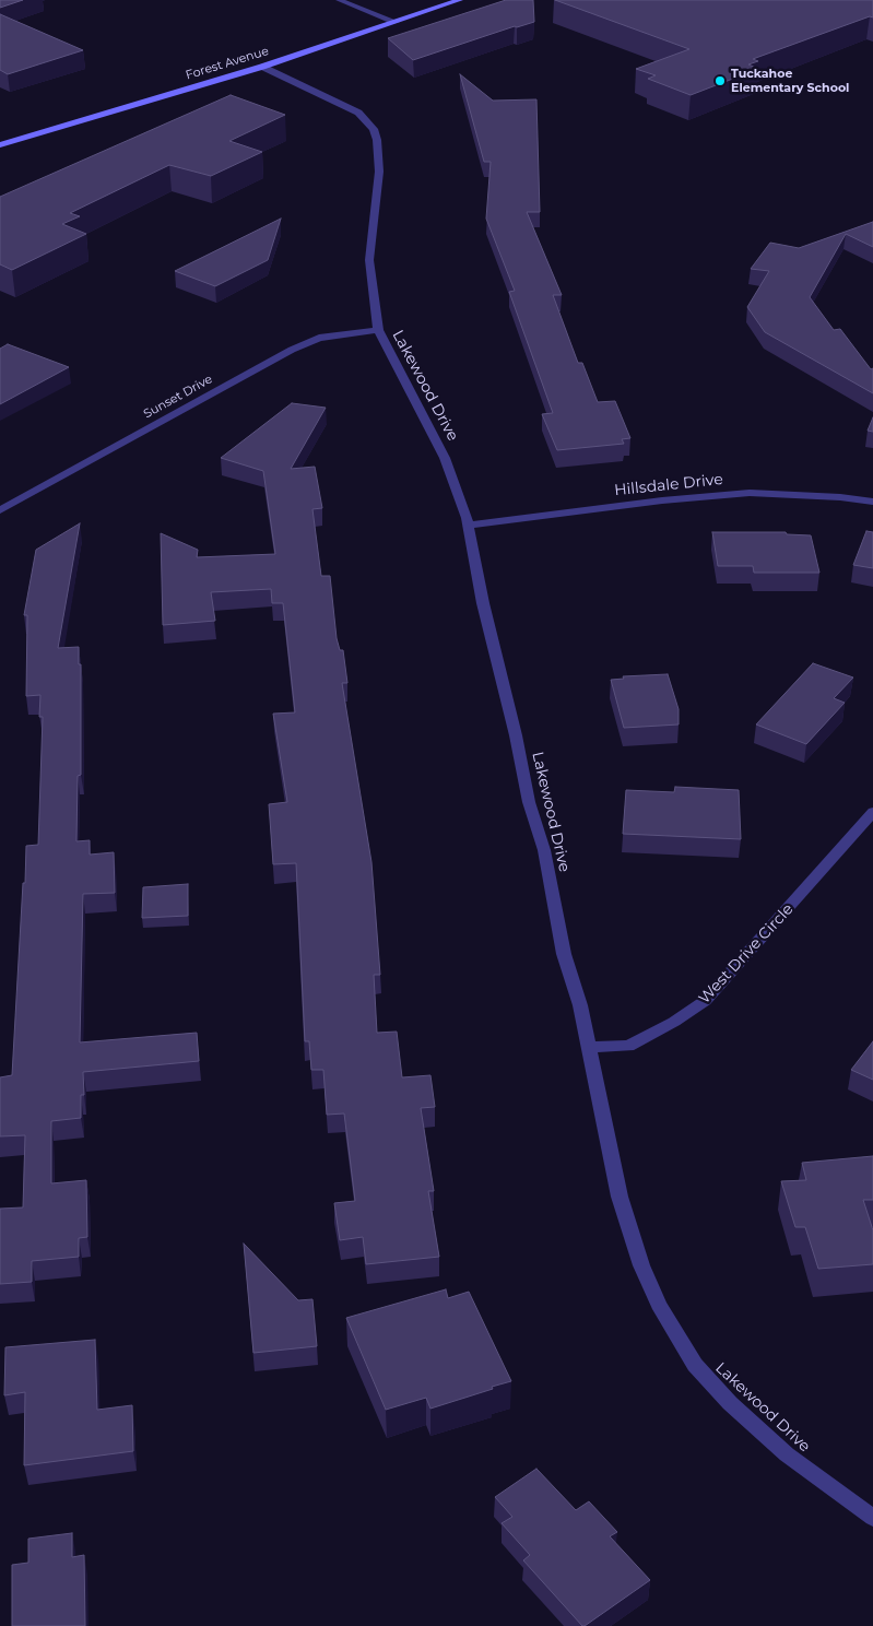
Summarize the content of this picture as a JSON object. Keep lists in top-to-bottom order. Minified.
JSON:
{"streets":{"main road":["Forest Avenue"],"street":["Lakewood Drive","Sunset Drive","Hillsdale Drive","West Drive Circle"]},"crossings":[["Forest Avenue","Lakewood Drive"],["Lakewood Drive","Sunset Drive"],["Lakewood Drive","Hillsdale Drive"],["Lakewood Drive","West Drive Circle"]],"places":["Tuckahoe Elementary School"]}
